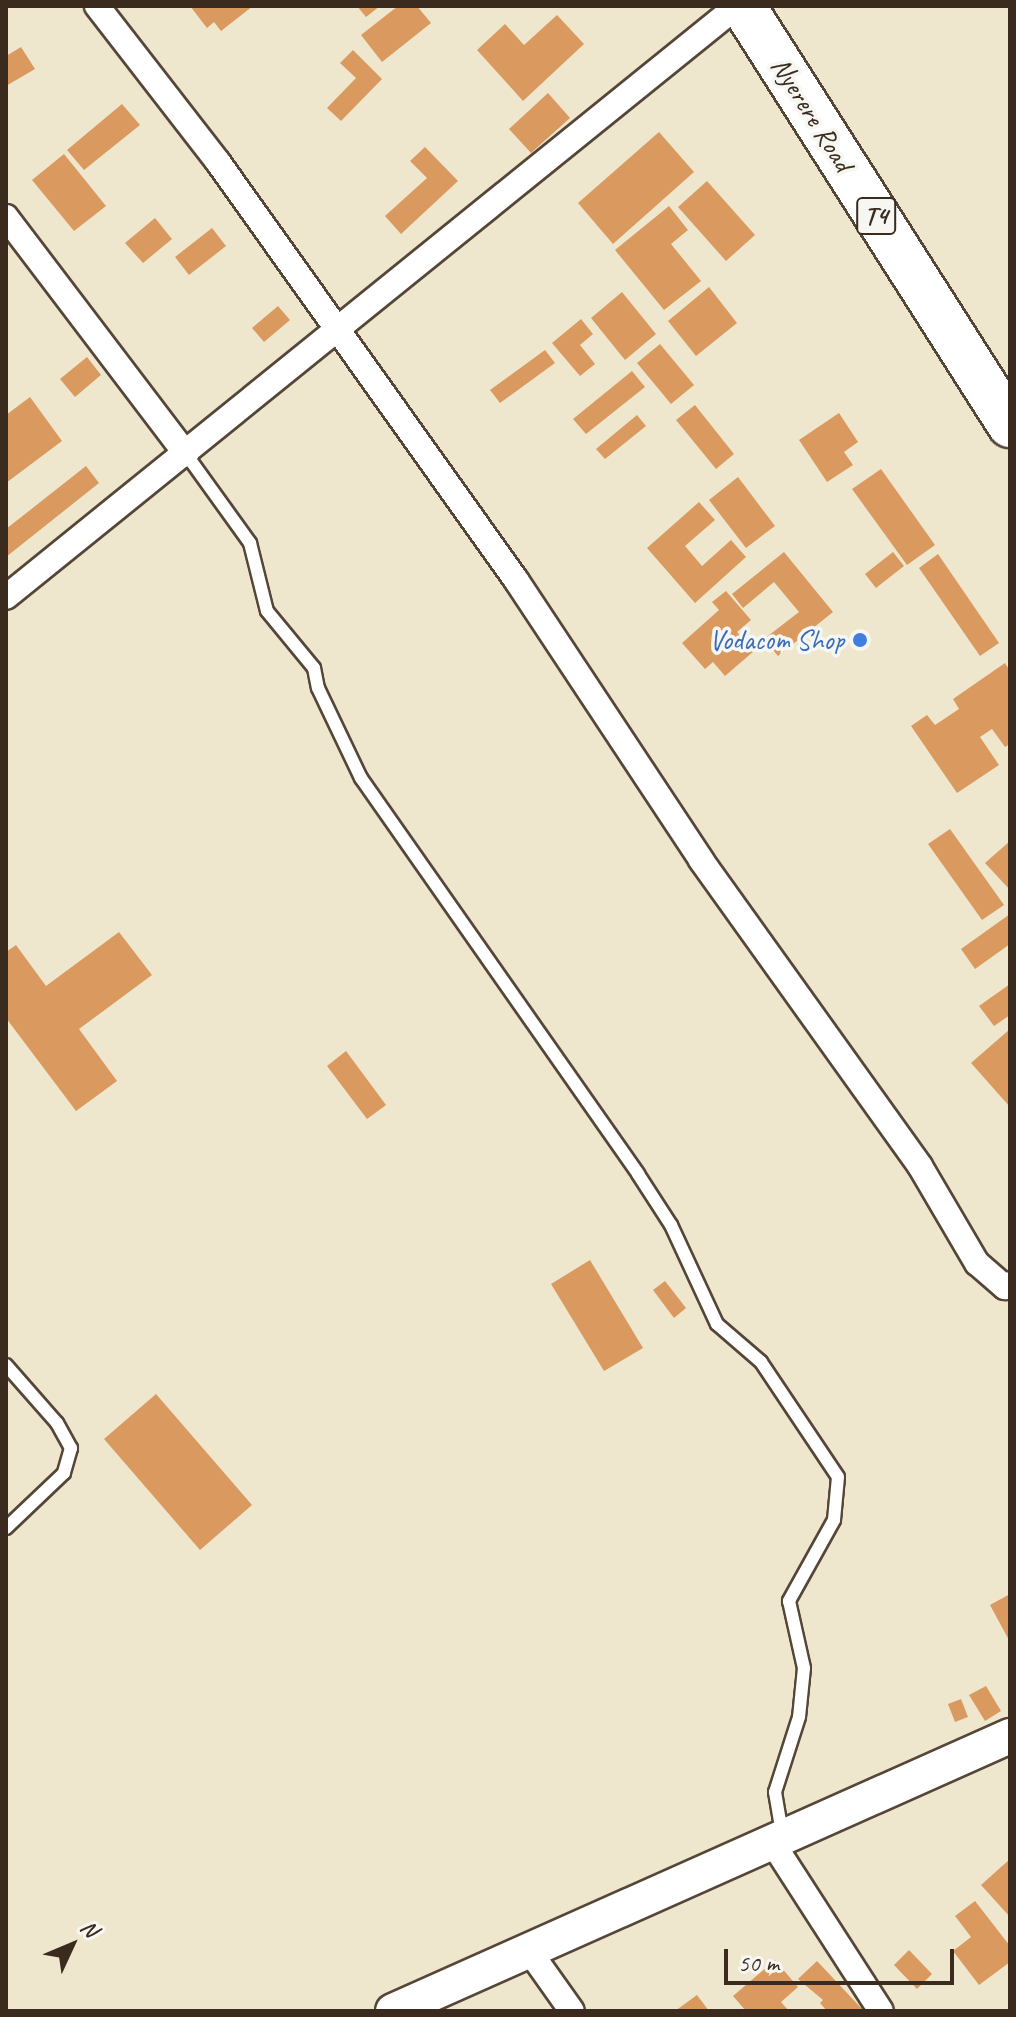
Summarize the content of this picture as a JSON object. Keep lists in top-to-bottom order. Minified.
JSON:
{"streets":{"highway":["Nyerere Road","T4"]},"places":["Vodacom Shop"],"scale_bar":"50 m","north":"top right"}
